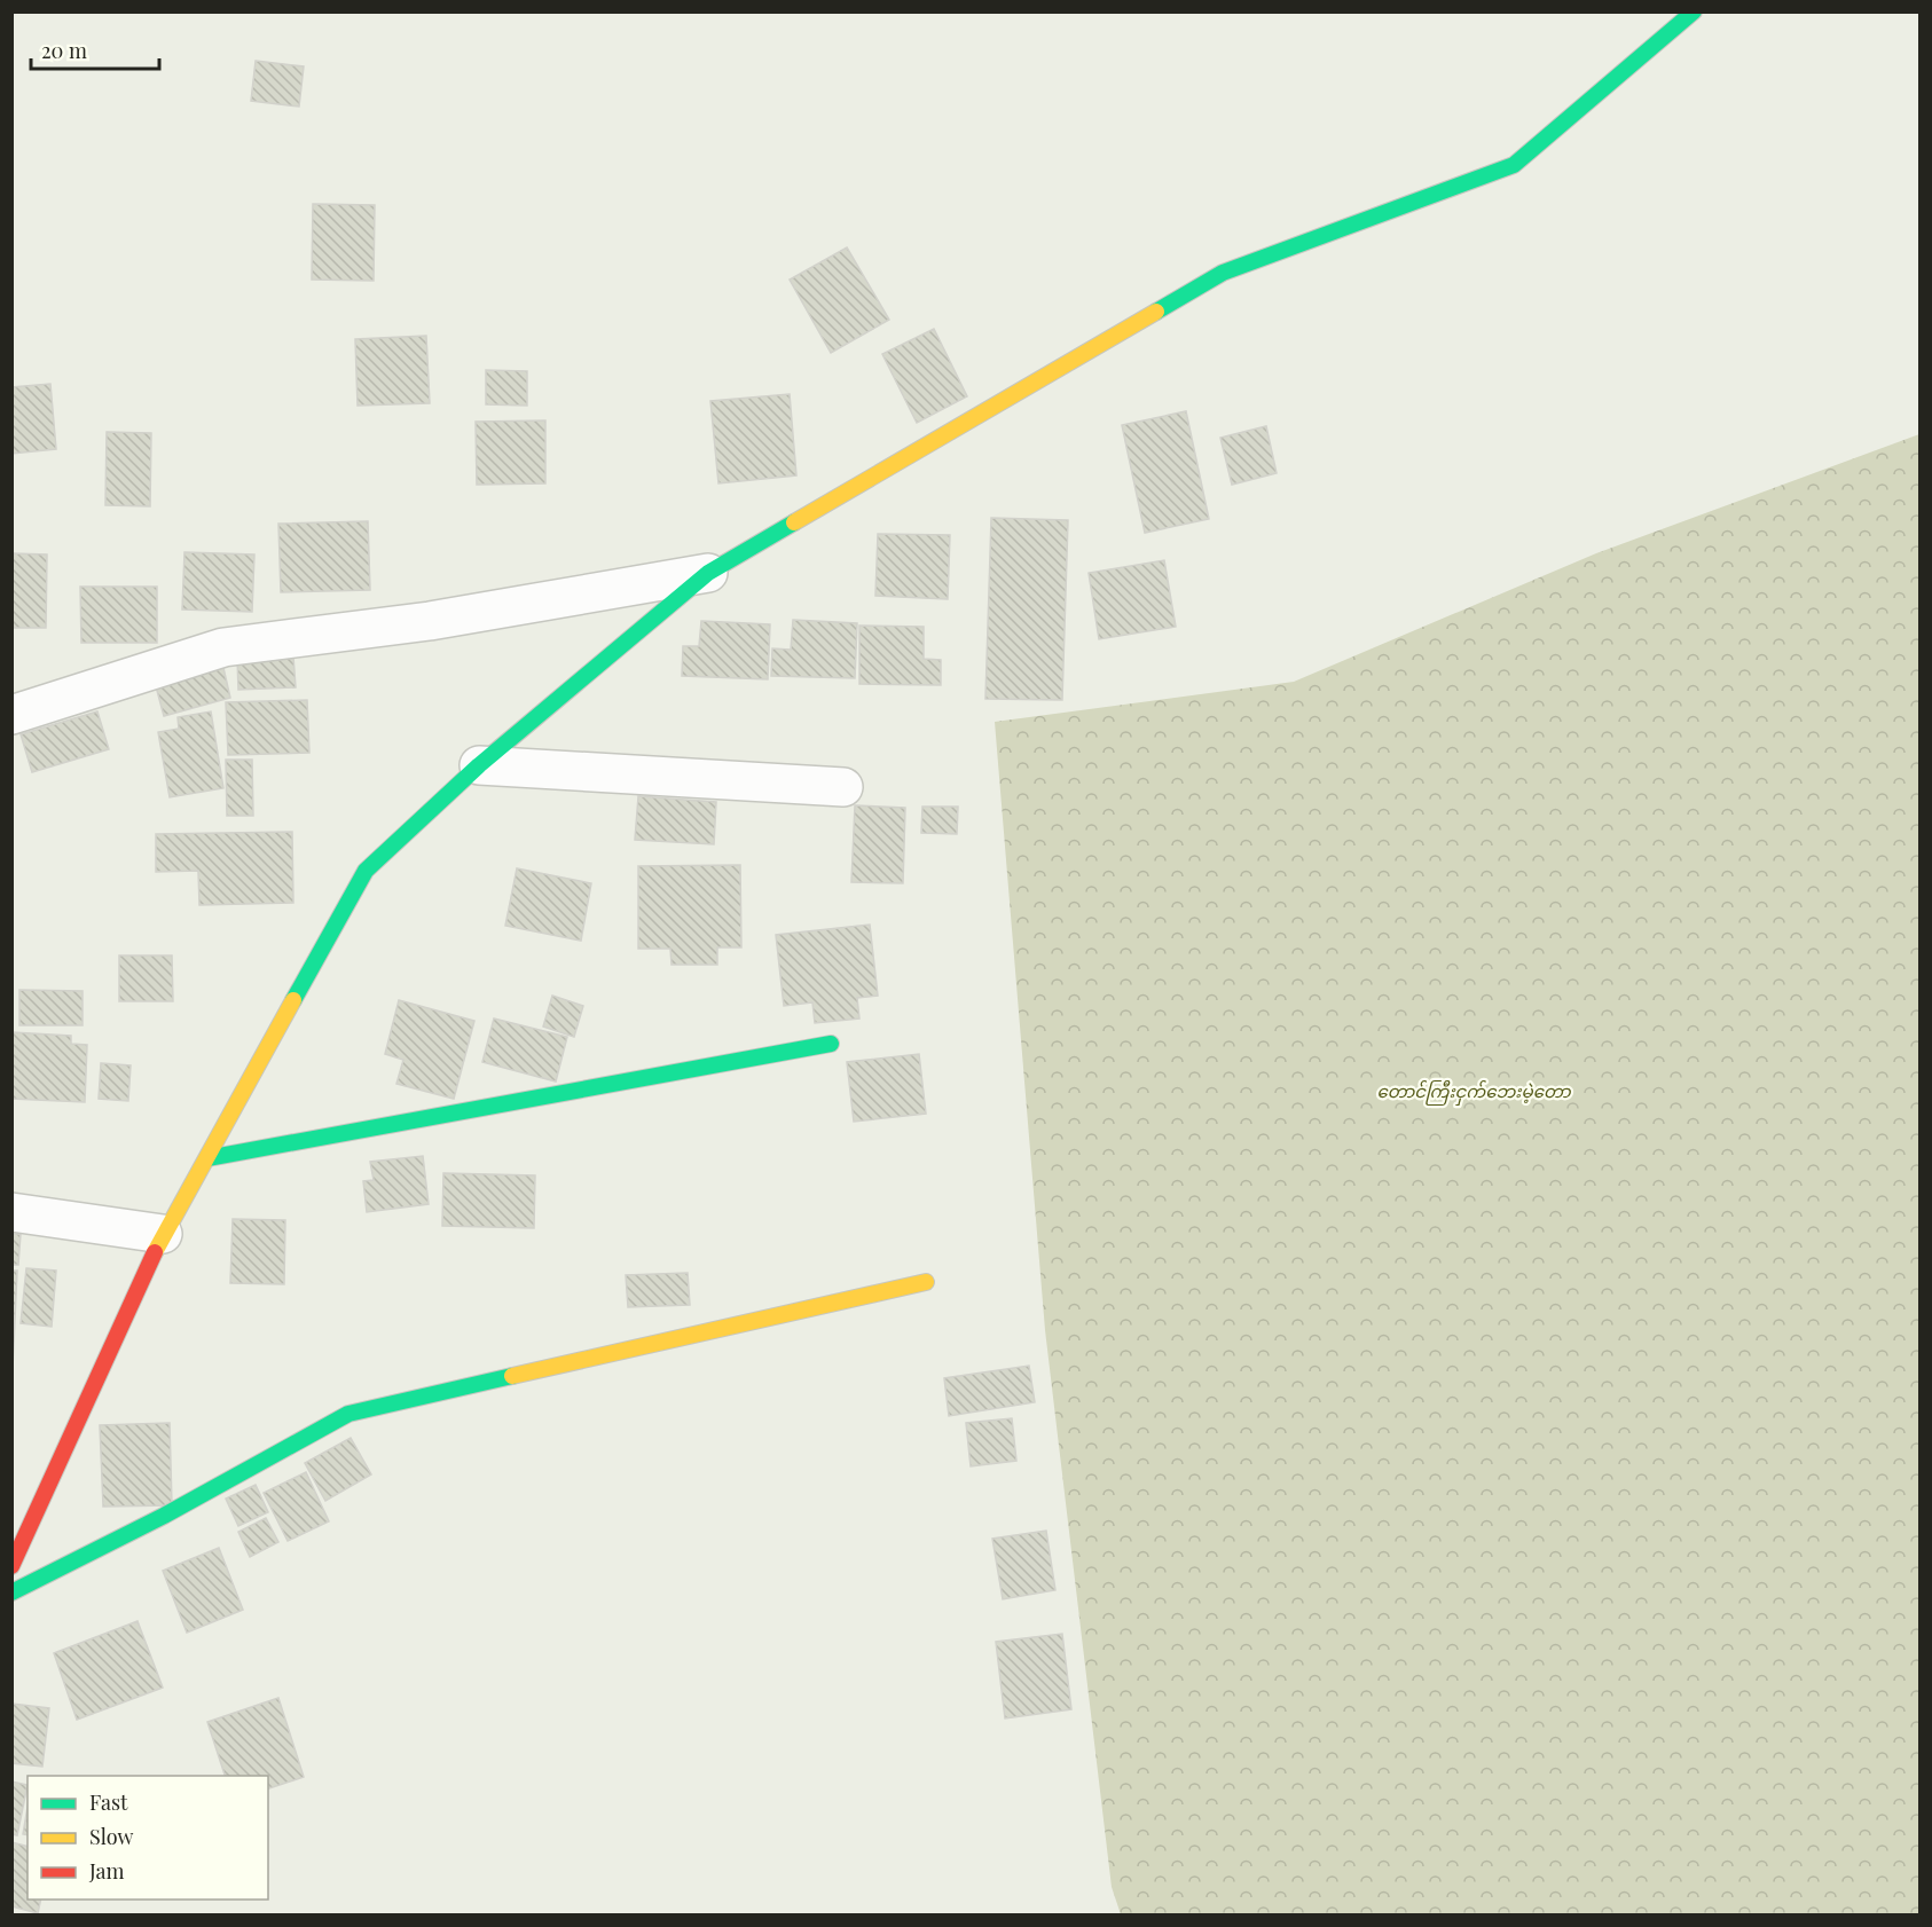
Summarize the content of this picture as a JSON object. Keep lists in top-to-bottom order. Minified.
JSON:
{"parks":["တောင်ကြီးငှက်ဘေးမဲ့တော"],"legend":["Fast","Slow","Jam"],"scale_bar":"20 m"}
